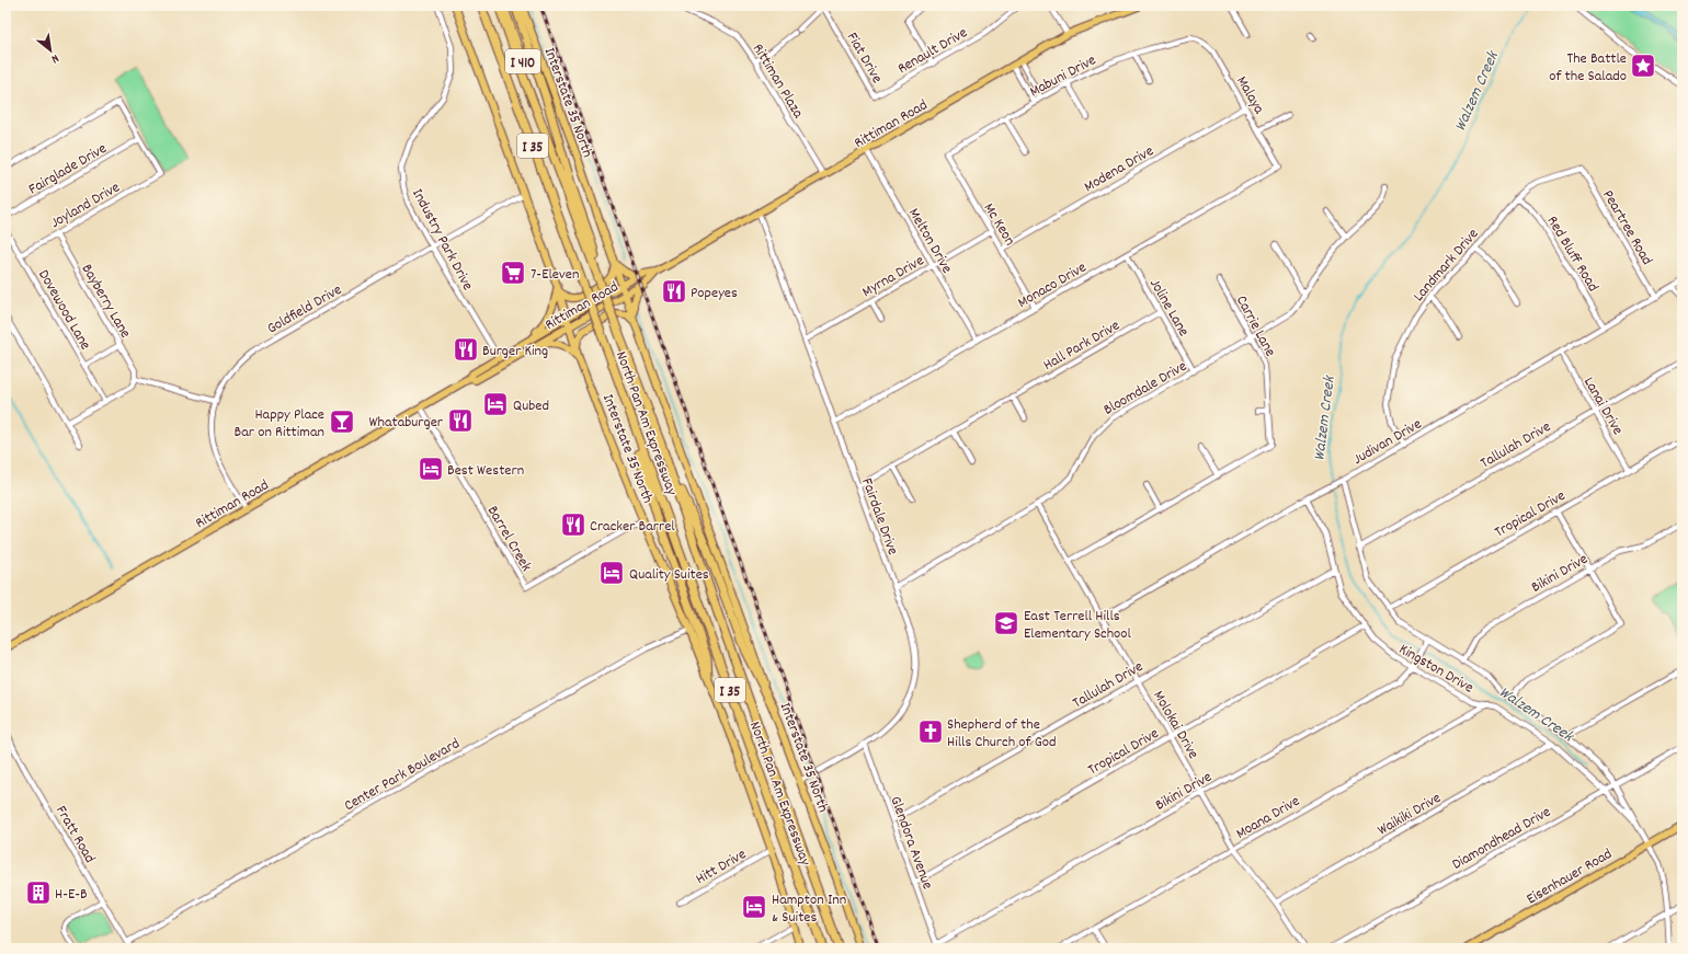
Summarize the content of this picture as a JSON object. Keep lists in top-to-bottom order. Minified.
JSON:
{"streets":{"highway":["I 410","I 35","North Pan Am Expressway"],"main road":["Interstate 35 North","Rittiman Road","Eisenhauer Road"],"street":["Renault Drive","Fiat Drive","Mabuni Drive","Rittiman Plaza","Malaya","Fairglade Drive","Modena Drive","Joyland Drive","Mc Keon","Peartree Road","Industry Park Drive","Melton Drive","Red Bluff Road","Landmark Drive","Myrna Drive","Monaco Drive","Bayberry Lane","Joline Lane","Goldfield Drive","Dovewood Lane","Carrie Lane","Hall Park Drive","Bloomdale Drive","Lanai Drive","Judivan Drive","Tallulah Drive","Tropical Drive","Fairdale Drive","Barrel Creek","Bikini Drive","Kingston Drive","Molokai Drive","Center Park Boulevard","Waikiki Drive","Moana Drive","Fratt Road","Diamondhead Drive","Glendora Avenue","Hitt Drive"]},"crossings":[["Renault Drive","Fiat Drive"],["I 410","North Pan Am Expressway"],["Mabuni Drive","Malaya"],["Mabuni Drive","Mc Keon"],["Rittiman Plaza","Rittiman Road"],["Malaya","Modena Drive"],["Malaya","Monaco Drive"],["Interstate 35 North","Rittiman Road"],["Interstate 35 North","Goldfield Drive"],["Interstate 35 North","Fairdale Drive"],["Interstate 35 North","Barrel Creek"],["Interstate 35 North","Center Park Boulevard"],["Interstate 35 North","Hitt Drive"],["Rittiman Road","Industry Park Drive"],["Rittiman Road","Melton Drive"],["Rittiman Road","Goldfield Drive"],["Rittiman Road","Fairdale Drive"],["Rittiman Road","Barrel Creek"],["Fairglade Drive","Joyland Drive"],["Modena Drive","Mc Keon"],["Joyland Drive","Bayberry Lane"],["Joyland Drive","Dovewood Lane"],["Mc Keon","Myrna Drive"],["Mc Keon","Monaco Drive"],["Peartree Road","Landmark Drive"],["Peartree Road","Judivan Drive"],["Industry Park Drive","Goldfield Drive"],["Melton Drive","Myrna Drive"],["Melton Drive","Monaco Drive"],["Red Bluff Road","Landmark Drive"],["Red Bluff Road","Judivan Drive"],["Landmark Drive","Judivan Drive"],["Myrna Drive","Fairdale Drive"],["Monaco Drive","Joline Lane"],["Monaco Drive","Fairdale Drive"],["Joline Lane","Hall Park Drive"],["Joline Lane","Bloomdale Drive"],["Carrie Lane","Bloomdale Drive"],["Hall Park Drive","Fairdale Drive"],["Bloomdale Drive","Fairdale Drive"],["Bloomdale Drive","Molokai Drive"],["Lanai Drive","Judivan Drive"],["Lanai Drive","Tallulah Drive"],["Lanai Drive","Tropical Drive"],["Judivan Drive","Kingston Drive"],["Judivan Drive","Molokai Drive"],["Tallulah Drive","Kingston Drive"],["Tallulah Drive","Molokai Drive"],["Tallulah Drive","Glendora Avenue"],["Tropical Drive","Kingston Drive"],["Tropical Drive","Molokai Drive"],["Tropical Drive","Glendora Avenue"],["Fairdale Drive","Glendora Avenue"],["Bikini Drive","Kingston Drive"],["Bikini Drive","Molokai Drive"],["Bikini Drive","Glendora Avenue"],["Kingston Drive","Waikiki Drive"],["Kingston Drive","Moana Drive"],["Kingston Drive","Diamondhead Drive"],["Kingston Drive","Eisenhauer Road"],["Molokai Drive","Waikiki Drive"],["Molokai Drive","Moana Drive"],["Center Park Boulevard","Fratt Road"]],"water":["Walzem Creek"],"places":{"place":["The Battle of the Salado"],"supermarket":["7-Eleven"],"restaurant":["Popeyes","Burger King","Whataburger","Cracker Barrel"],"hotel":["Qubed","Best Western","Quality Suites","Hampton Inn & Suites"],"bar":["Happy Place Bar on Rittiman"],"school or university":["East Terrell Hills Elementary School"],"church":["Shepherd of the Hills Church of God"],"building":["H-E-B"]},"north":"bottom right"}
